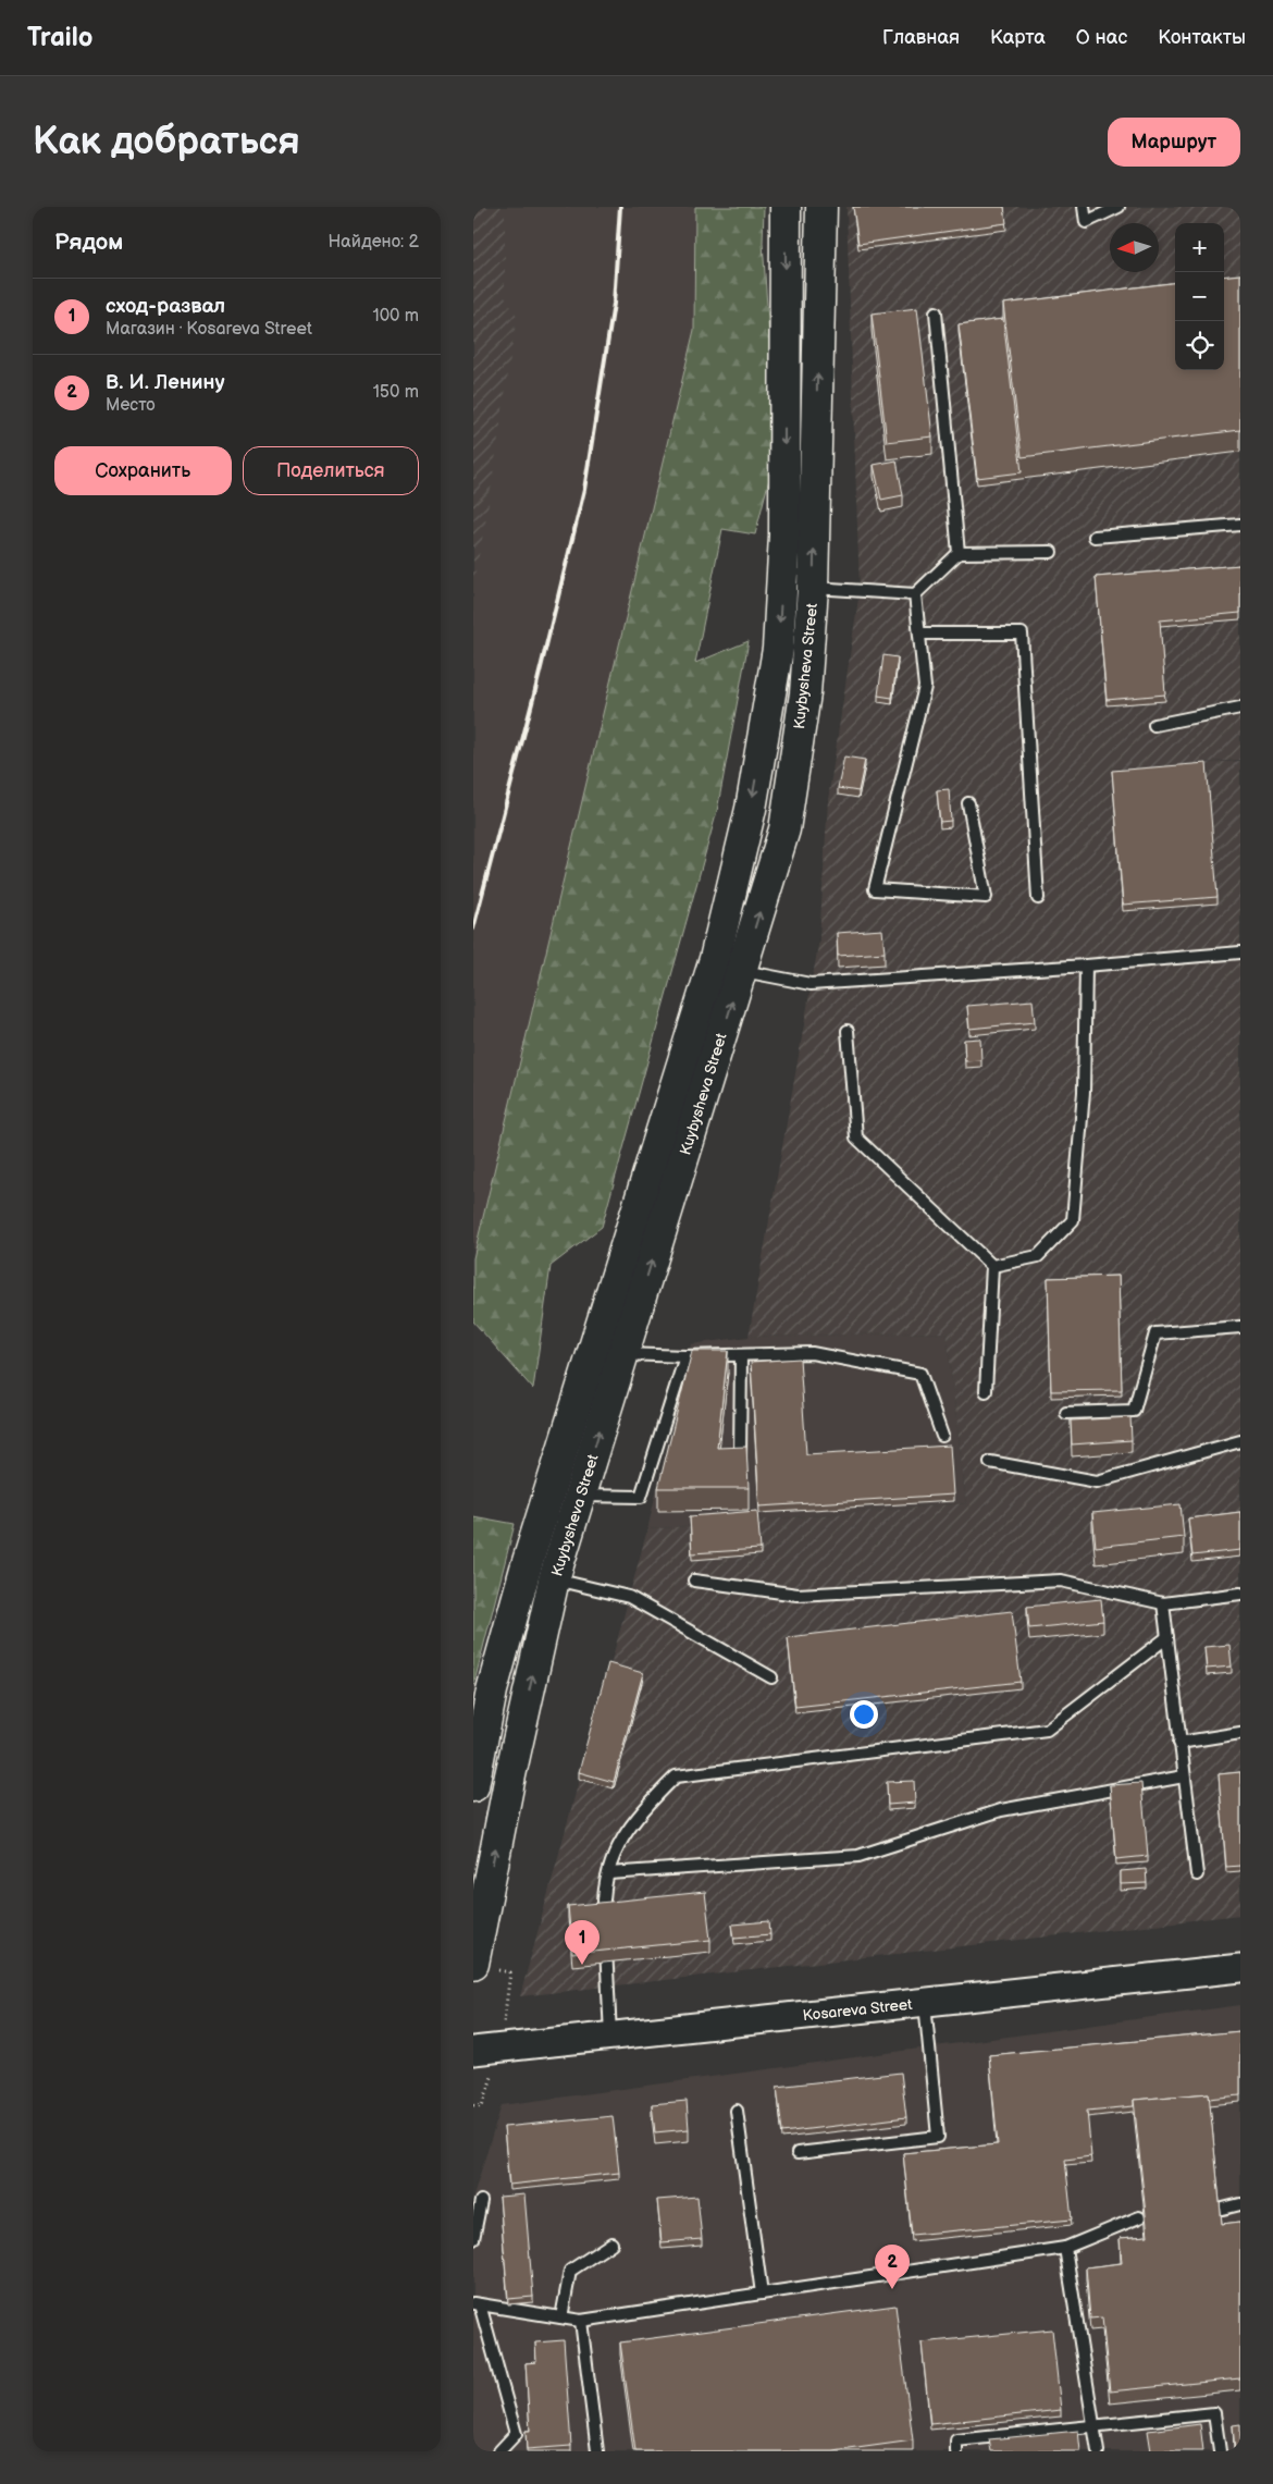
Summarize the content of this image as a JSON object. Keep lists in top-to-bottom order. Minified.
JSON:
{"streets":{"main road":["Kuybysheva Street"],"street":["Kosareva Street"]},"north":"left","page":{"header":"Trailo","nav":["Главная","Карта","О нас","Контакты"],"buttons":["Маршрут",["Сохранить","Поделиться"]],"title":"Как добраться","heading":["Рядом","Найдено: 2"],"map_buttons":["+","−"],"list":[{"mark":"1","name":"сход-развал","note":"Магазин · Kosareva Street","value":"100 m"},{"mark":"2","name":"В. И. Ленину","note":"Место","value":"150 m"}],"pins":["1","2"]}}
